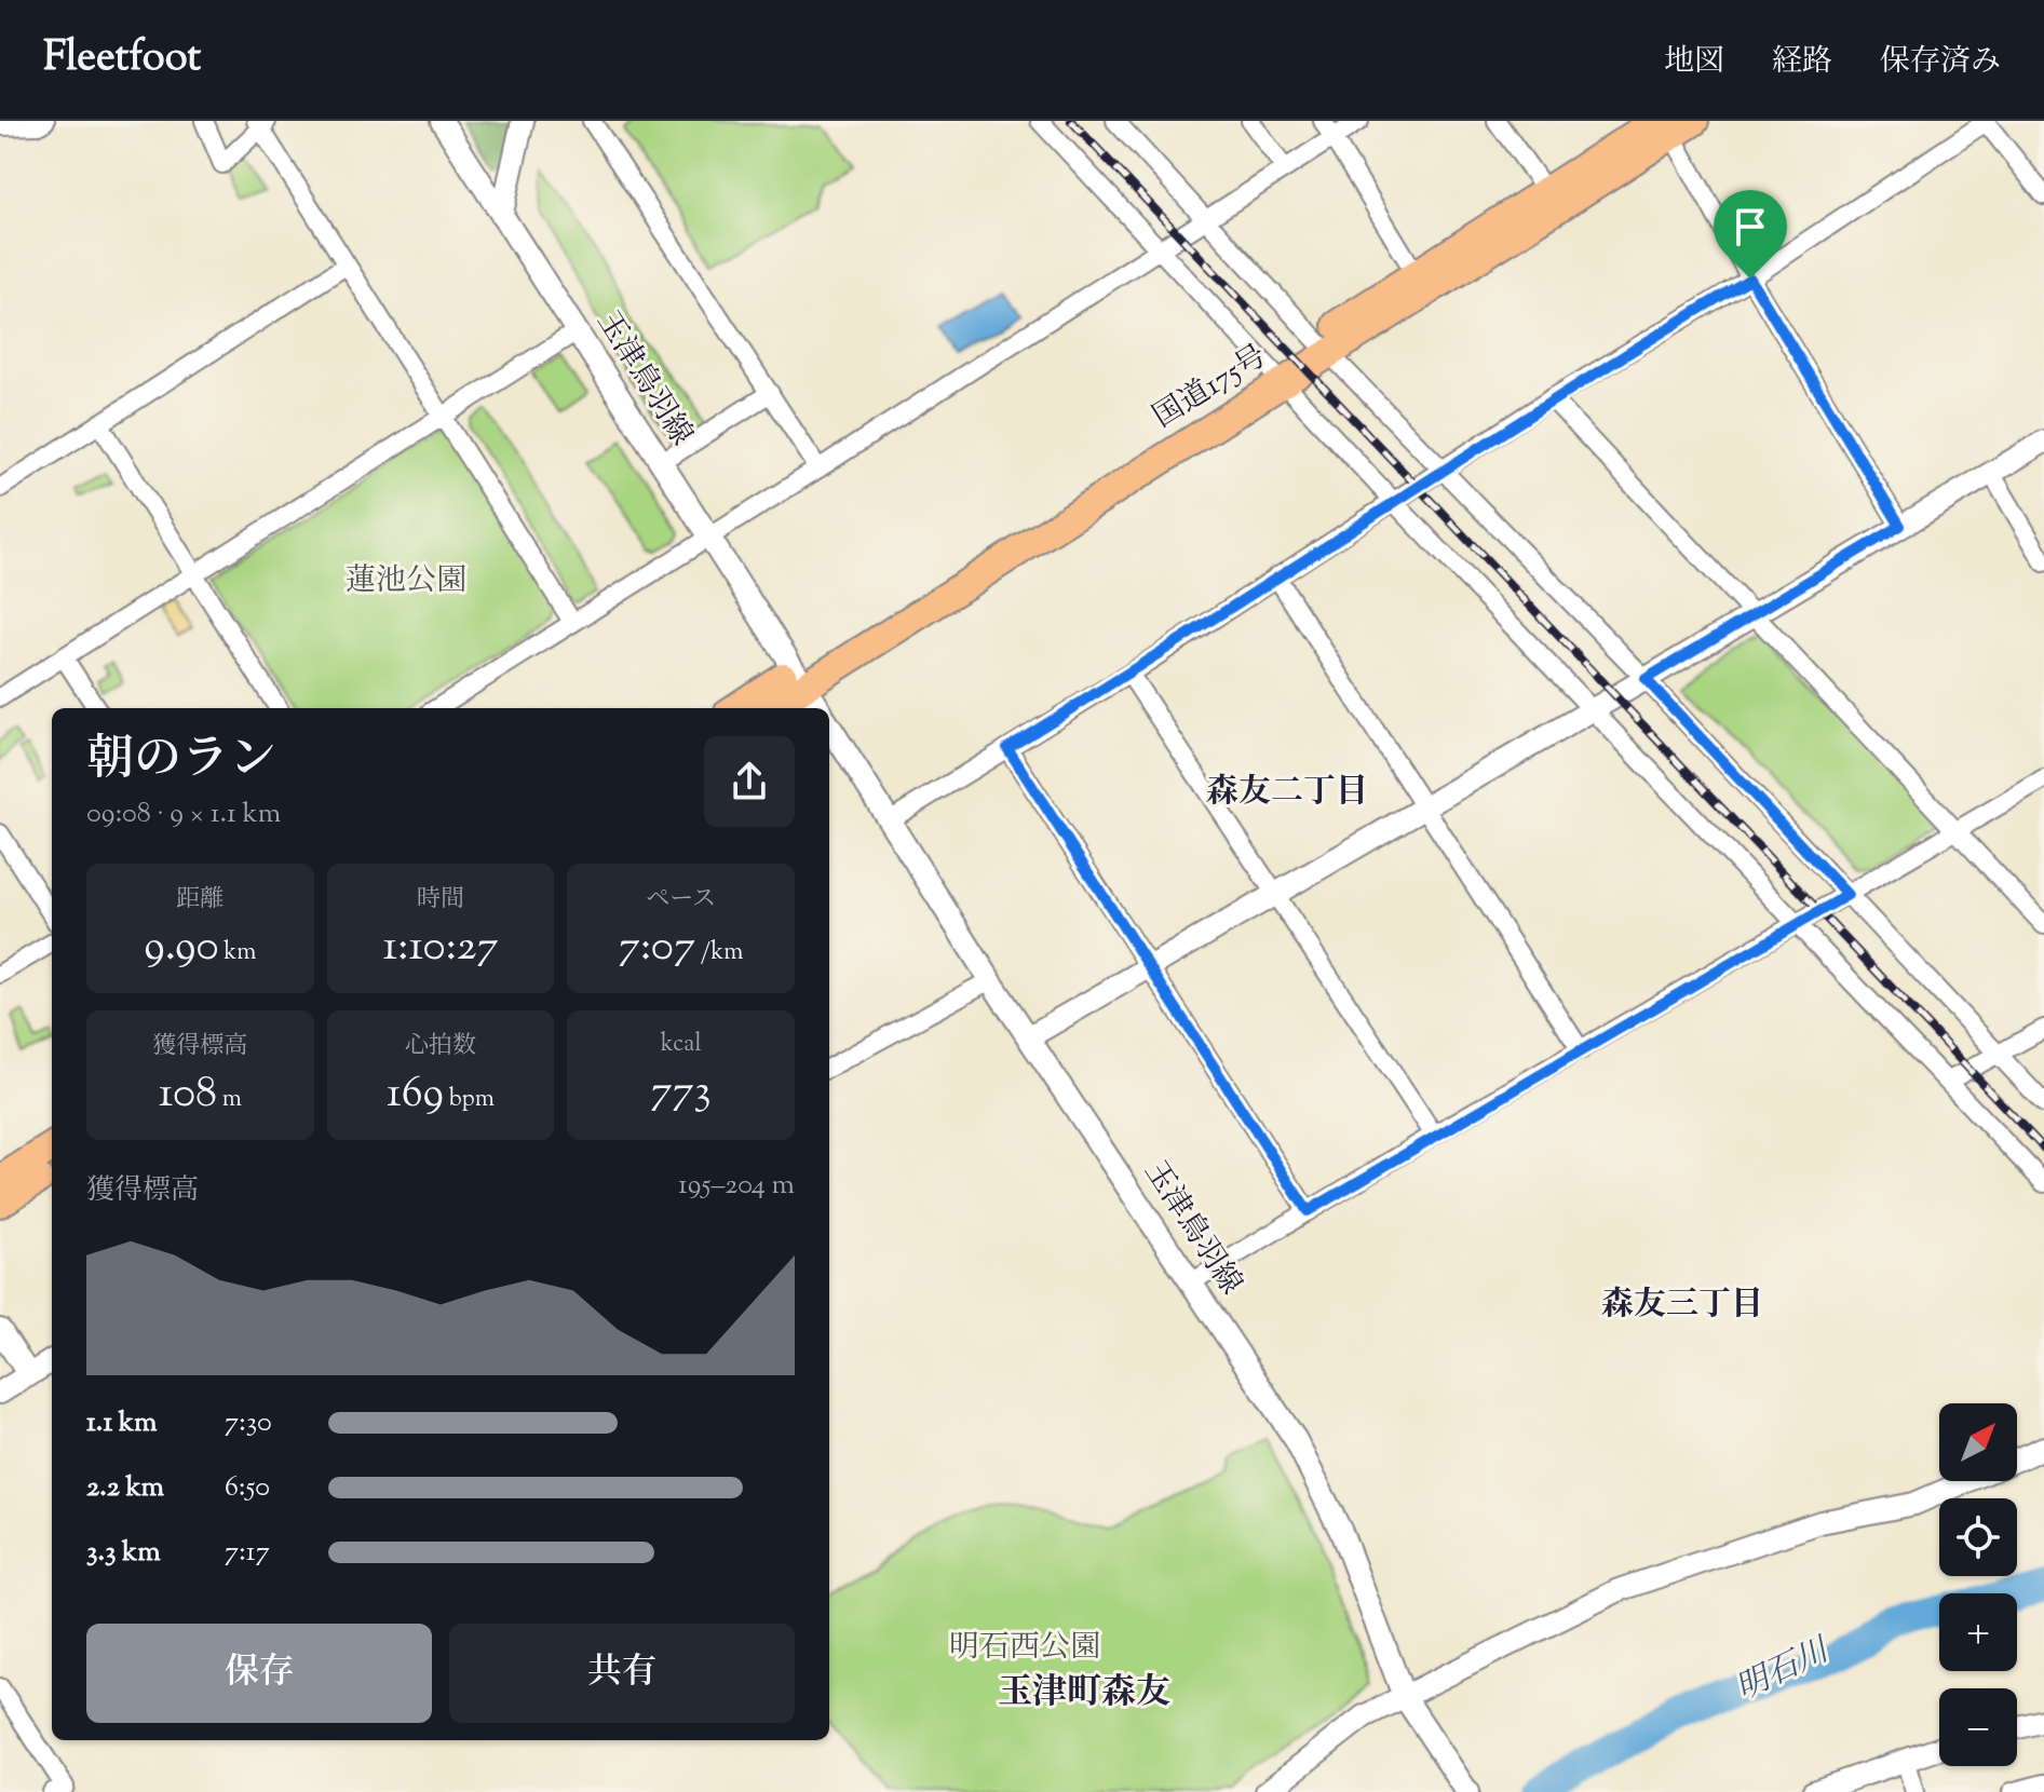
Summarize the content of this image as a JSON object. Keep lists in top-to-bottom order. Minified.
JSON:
{"streets":{"highway":["国道175号"],"street":["玉津鳥羽線"]},"crossings":[["玉津鳥羽線","国道175号"]],"districts":["森友二丁目","森友三丁目","玉津町森友"],"water":["明石川"],"parks":["蓮池公園","明石西公園"],"north":"top right","page":{"header":"Fleetfoot","nav":["地図","経路","保存済み"],"heading":["朝のラン","09:08 · 9 × 1.1 km"],"stats":[["距離","9.90 km"],["時間","1:10:27"],["ペース","7:07 /km"],["獲得標高","108 m"],["心拍数","169 bpm"],["kcal","773"]],"chart":["獲得標高","195–204 m"],"list":[{"name":"1.1 km","note":"7:30"},{"name":"2.2 km","note":"6:50"},{"name":"3.3 km","note":"7:17"}],"map_buttons":["+","−"],"buttons":["保存","共有"]}}
